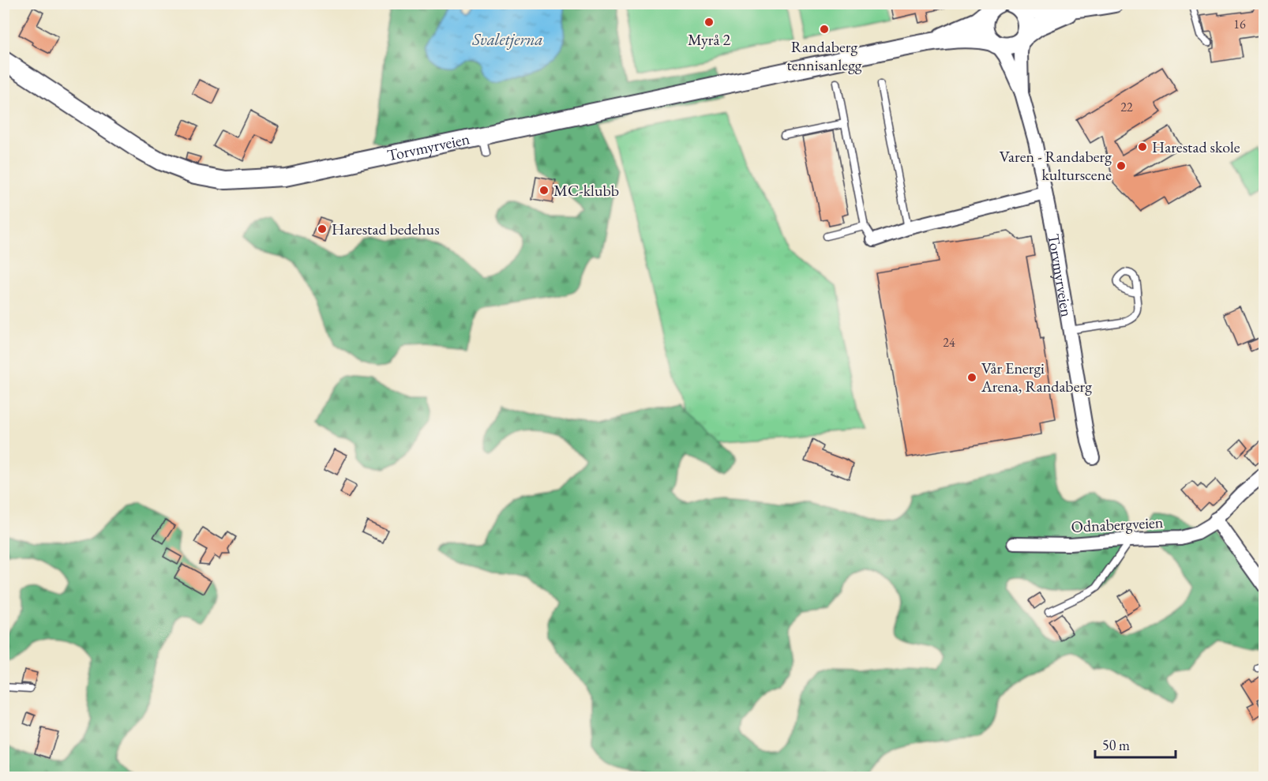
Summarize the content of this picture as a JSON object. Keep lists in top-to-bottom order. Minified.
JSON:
{"streets":{"main road":["Torvmyrveien"],"street":["Odnabergveien"]},"water":["Svaletjerna"],"places":["Myrå 2","Randaberg tennisanlegg","Harestad skole","Varen - Randaberg kulturscene","MC-klubb","Harestad bedehus","Vår Energi Arena, Randaberg"],"house_numbers":["16","22","24"],"scale_bar":"50 m"}
